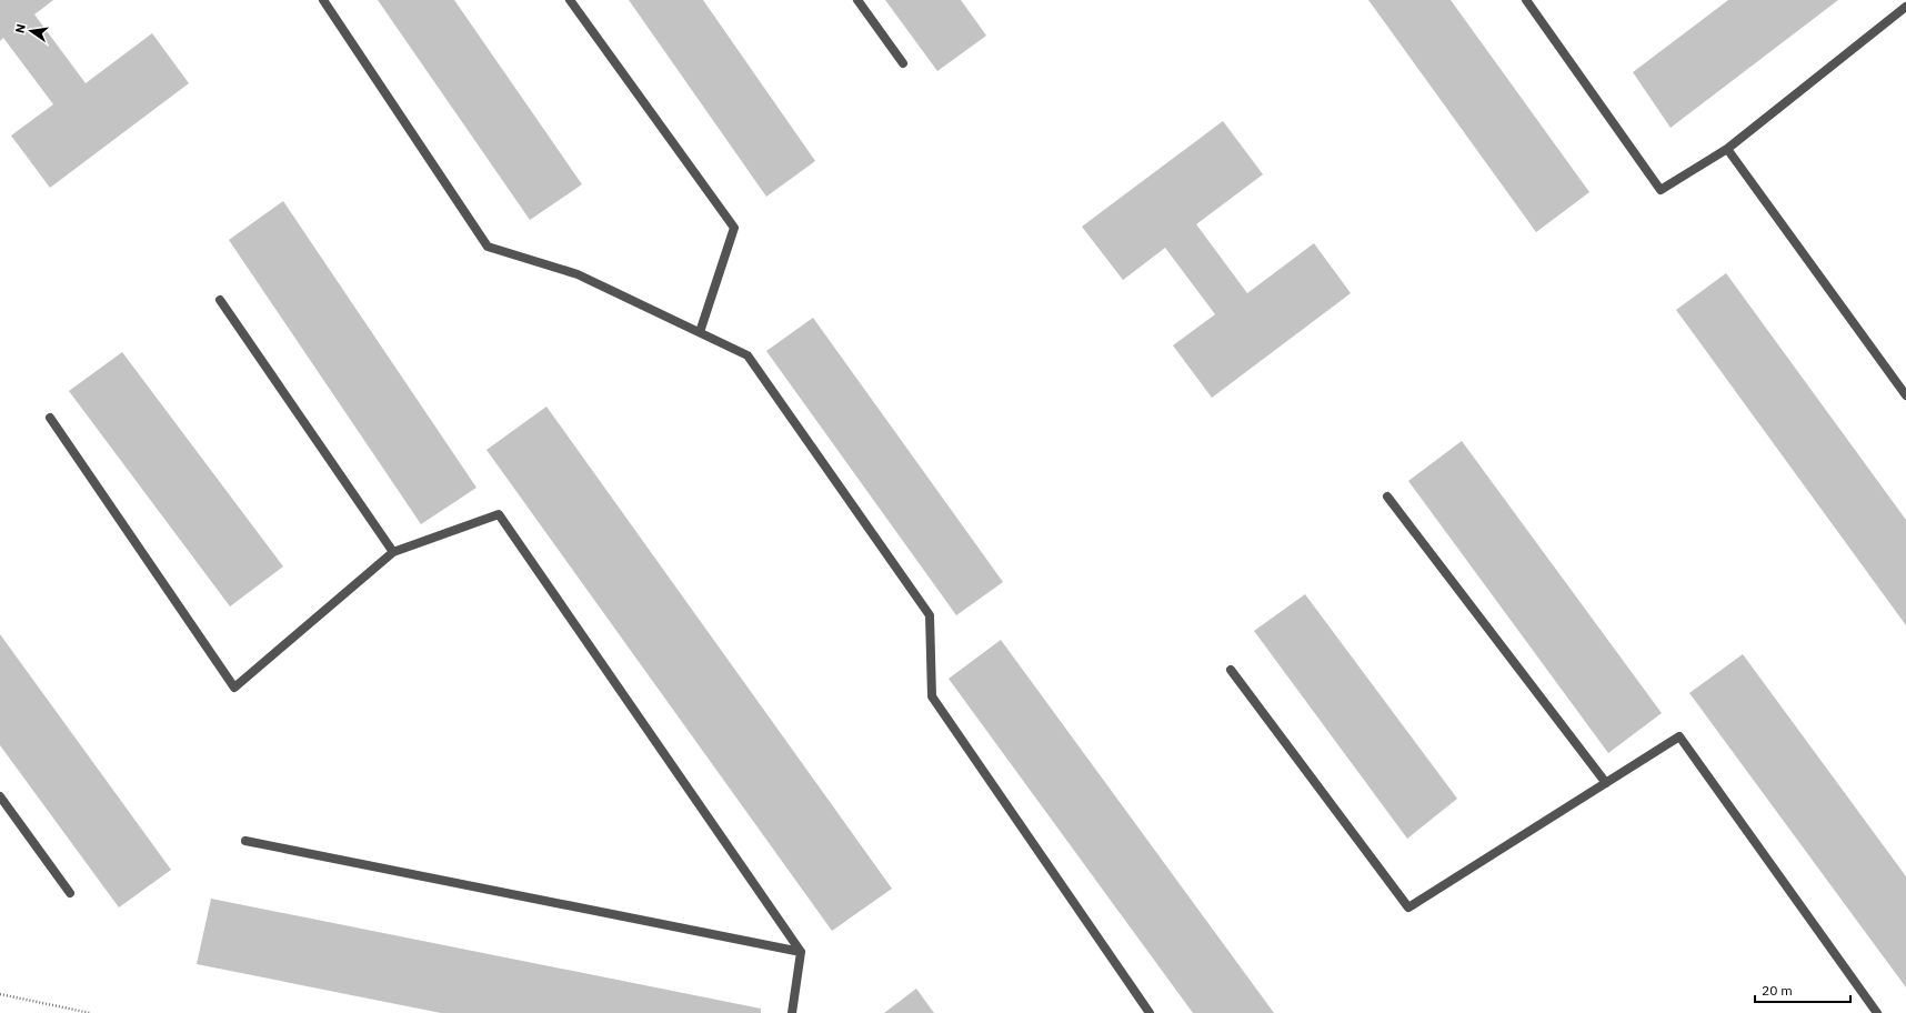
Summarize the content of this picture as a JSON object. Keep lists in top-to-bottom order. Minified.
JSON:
{"scale_bar":"20 m","north":"left"}
